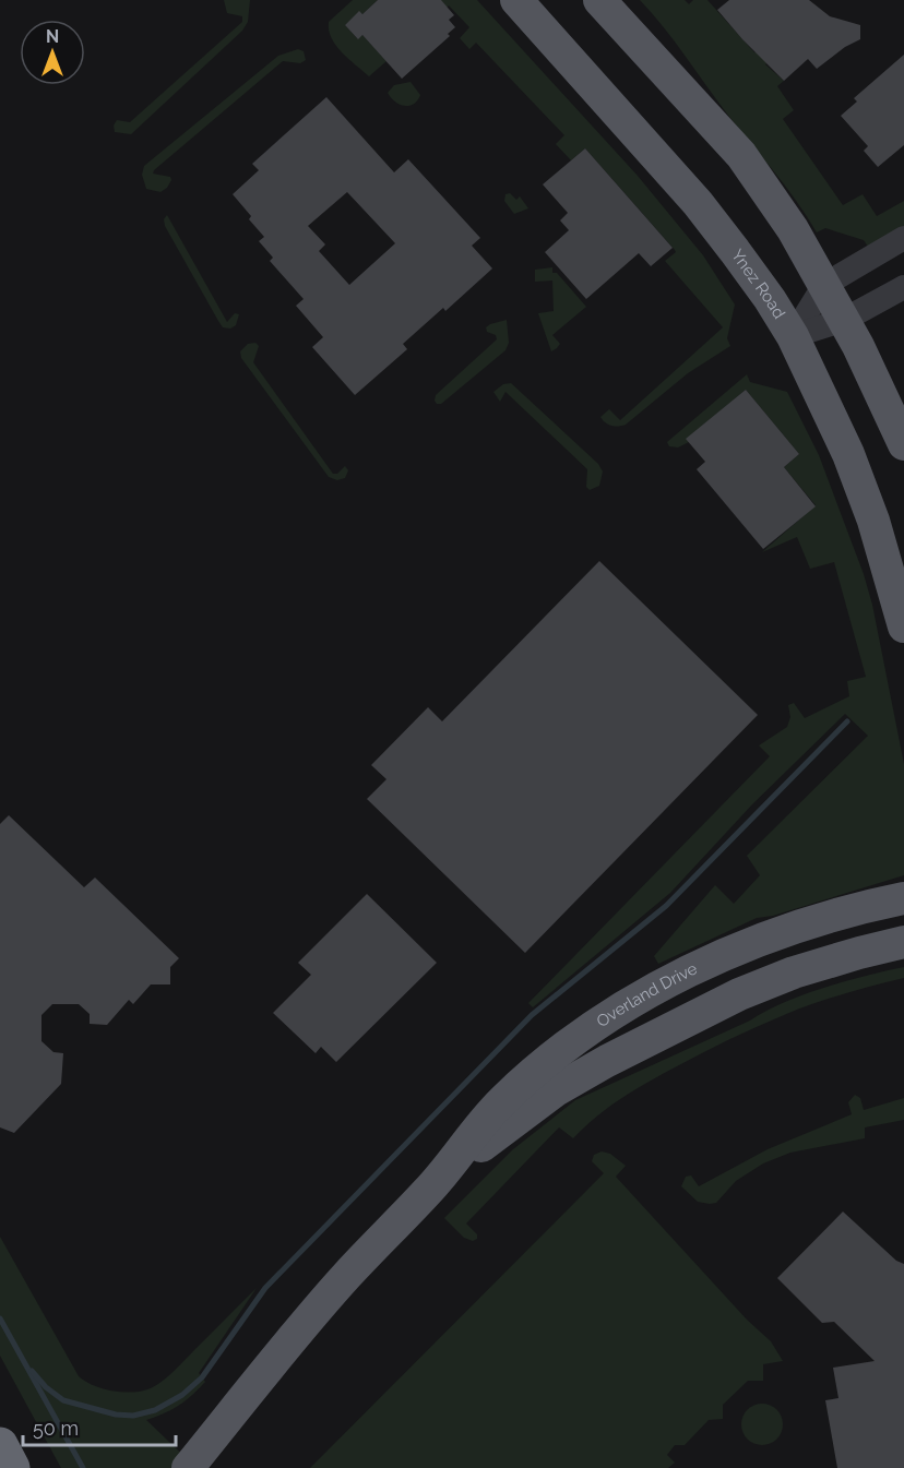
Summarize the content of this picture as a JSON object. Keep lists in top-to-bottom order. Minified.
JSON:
{"streets":{"main road":["Ynez Road","Overland Drive"]},"scale_bar":"50 m","north":"top"}
